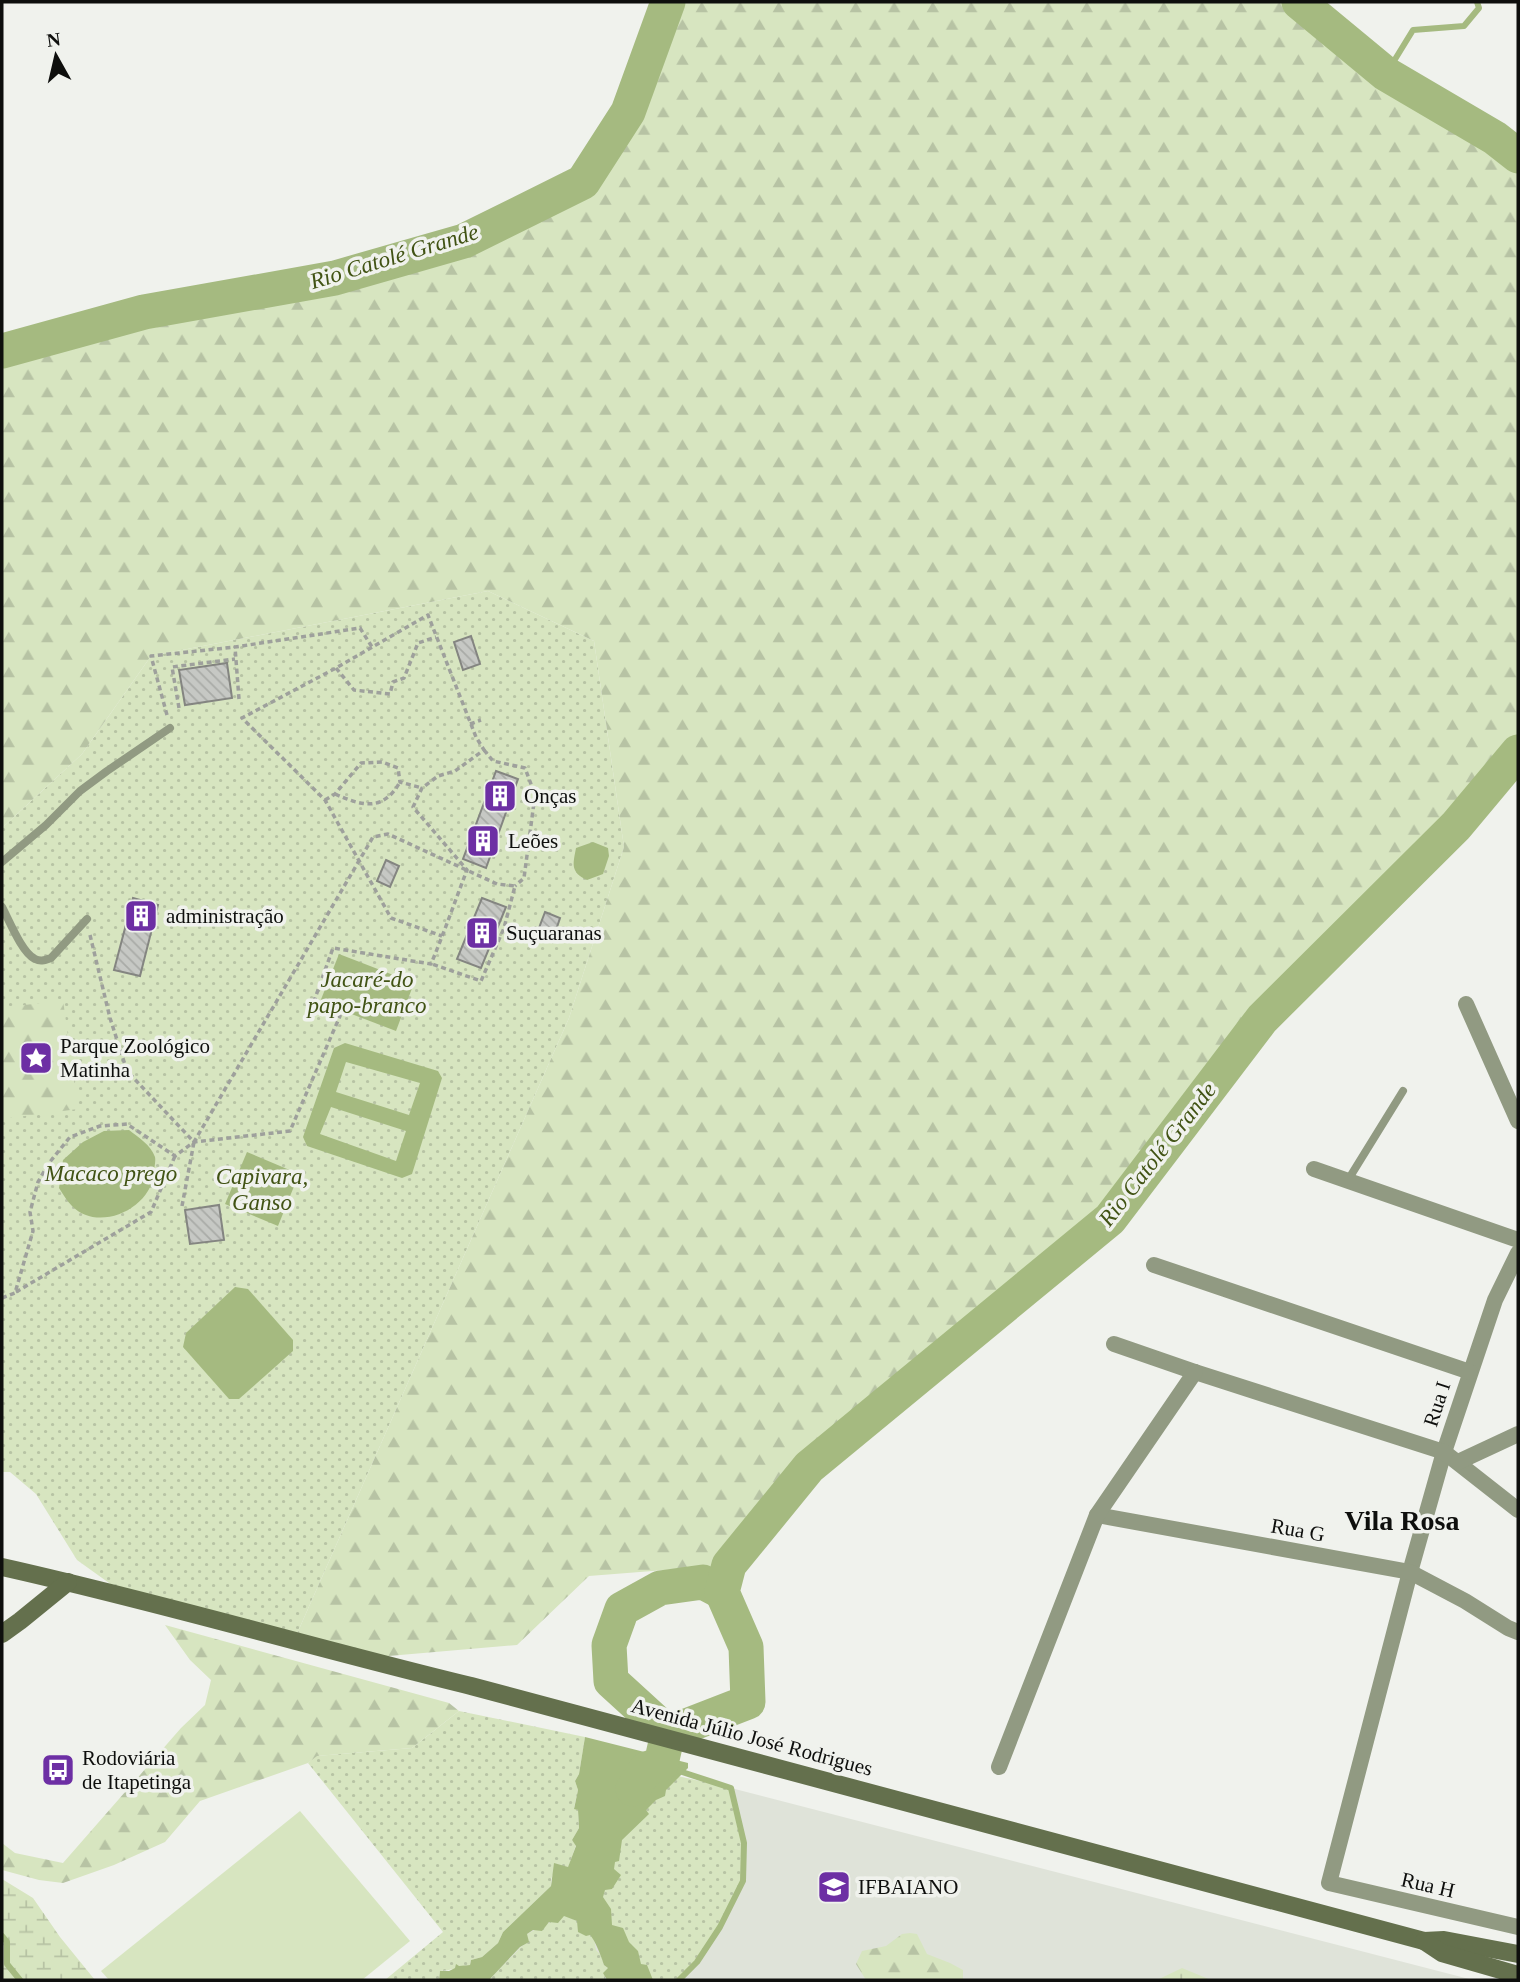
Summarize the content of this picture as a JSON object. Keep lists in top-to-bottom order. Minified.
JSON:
{"streets":{"main road":["Avenida Júlio José Rodrigues"],"street":["Rua I","Rua G","Rua H"]},"crossings":[["Rua I","Rua G"],["Rua I","Rua H"]],"districts":["Vila Rosa"],"water":["Rio Catolé Grande","Jacaré-do papo-branco","Macaco prego","Capivara, Ganso"],"places":{"building":["Onças","Leões","administração","Suçuaranas"],"place":["Parque Zoológico Matinha"],"bus stop":["Rodoviária de Itapetinga"],"school or university":["IFBAIANO"]},"north":"top"}
